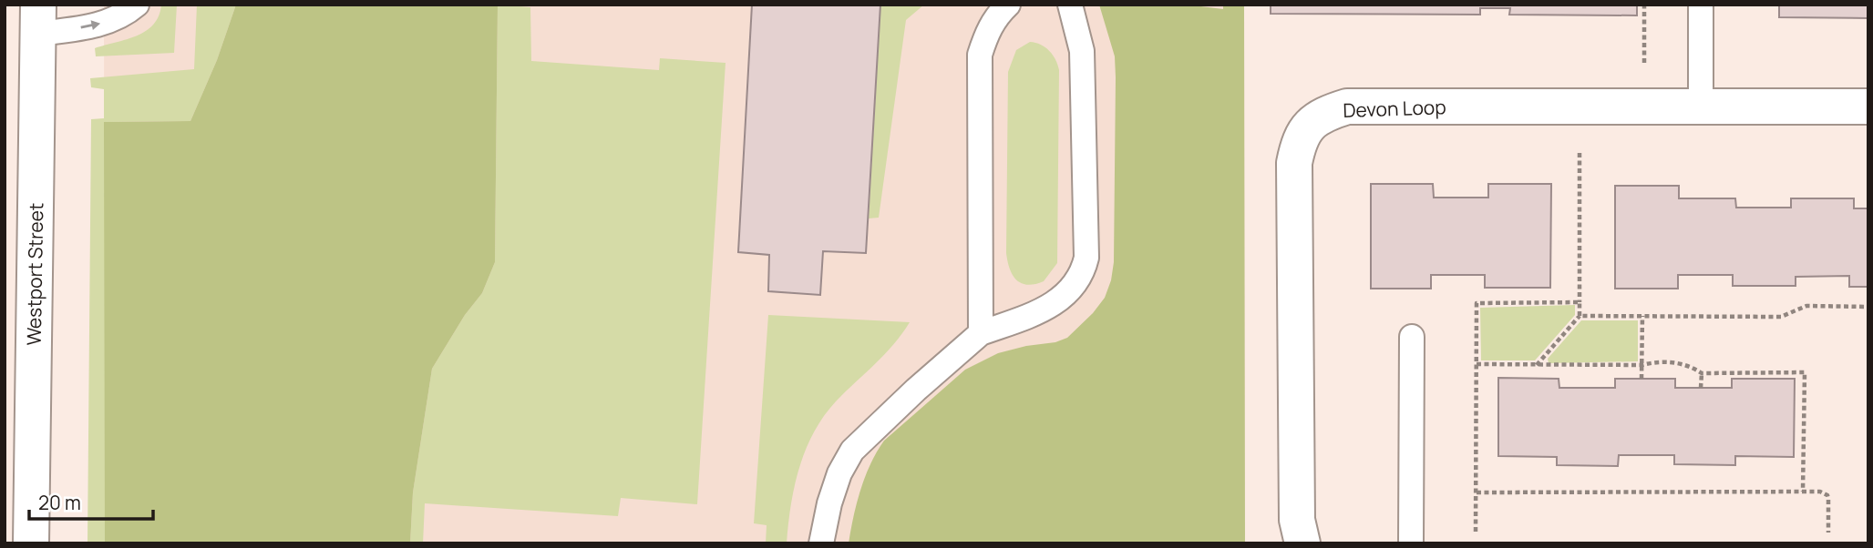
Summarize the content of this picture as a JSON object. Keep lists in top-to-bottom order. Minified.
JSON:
{"streets":{"street":["Devon Loop","Westport Street"]},"scale_bar":"20 m"}
